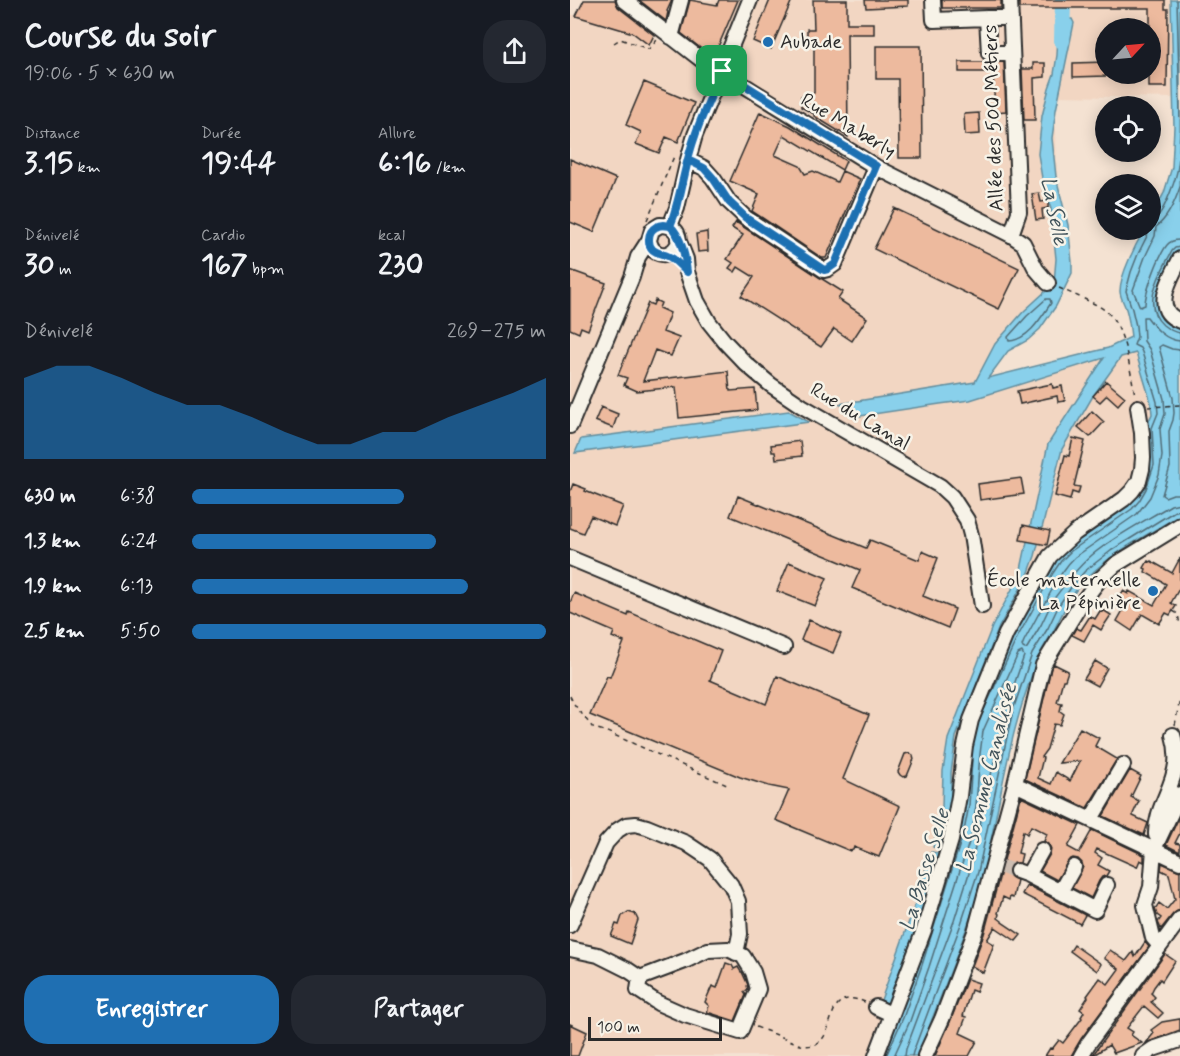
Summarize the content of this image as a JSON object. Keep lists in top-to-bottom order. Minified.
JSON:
{"streets":{"street":["Allée des 500 Métiers","Rue Maberly","Rue du Canal"]},"crossings":[["Allée des 500 Métiers","Rue Maberly"]],"water":["La Selle","La Somme Canalisée","La Basse Selle"],"places":["Aubade","École maternelle La Pépinière"],"scale_bar":"100 m","north":"top right","page":{"heading":["Course du soir","19:06 · 5 × 630 m"],"stats":[["Distance","3.15 km"],["Durée","19:44"],["Allure","6:16 /km"],["Dénivelé","30 m"],["Cardio","167 bpm"],["kcal","230"]],"chart":["Dénivelé","269–275 m"],"list":[{"name":"630 m","note":"6:38"},{"name":"1.3 km","note":"6:24"},{"name":"1.9 km","note":"6:13"},{"name":"2.5 km","note":"5:50"}],"buttons":["Enregistrer","Partager"],"scale":"100 m"}}
